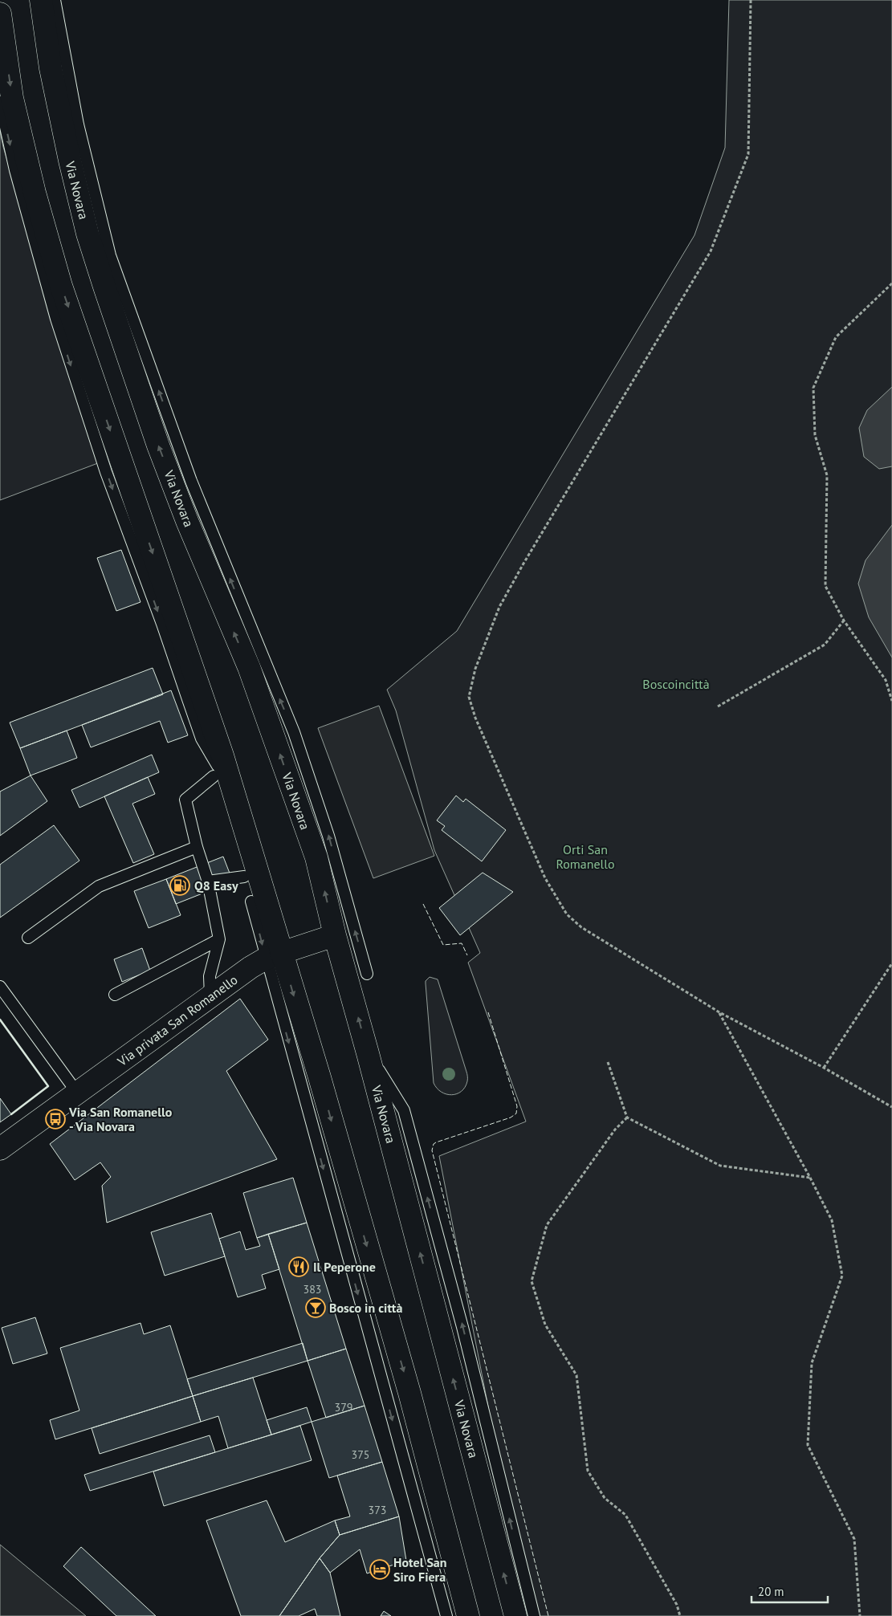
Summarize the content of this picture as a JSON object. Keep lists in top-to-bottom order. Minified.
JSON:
{"streets":{"main road":["Via Novara","Via privata San Romanello"]},"crossings":[["Via Novara","Via privata San Romanello"]],"parks":["Boscoincittà","Orti San Romanello"],"places":{"fuel station":["Q8 Easy"],"bus stop":["Via San Romanello - Via Novara"],"restaurant":["Il Peperone"],"bar":["Bosco in città"],"hotel":["Hotel San Siro Fiera"]},"house_numbers":["383","379","375","373"],"scale_bar":"20 m"}
